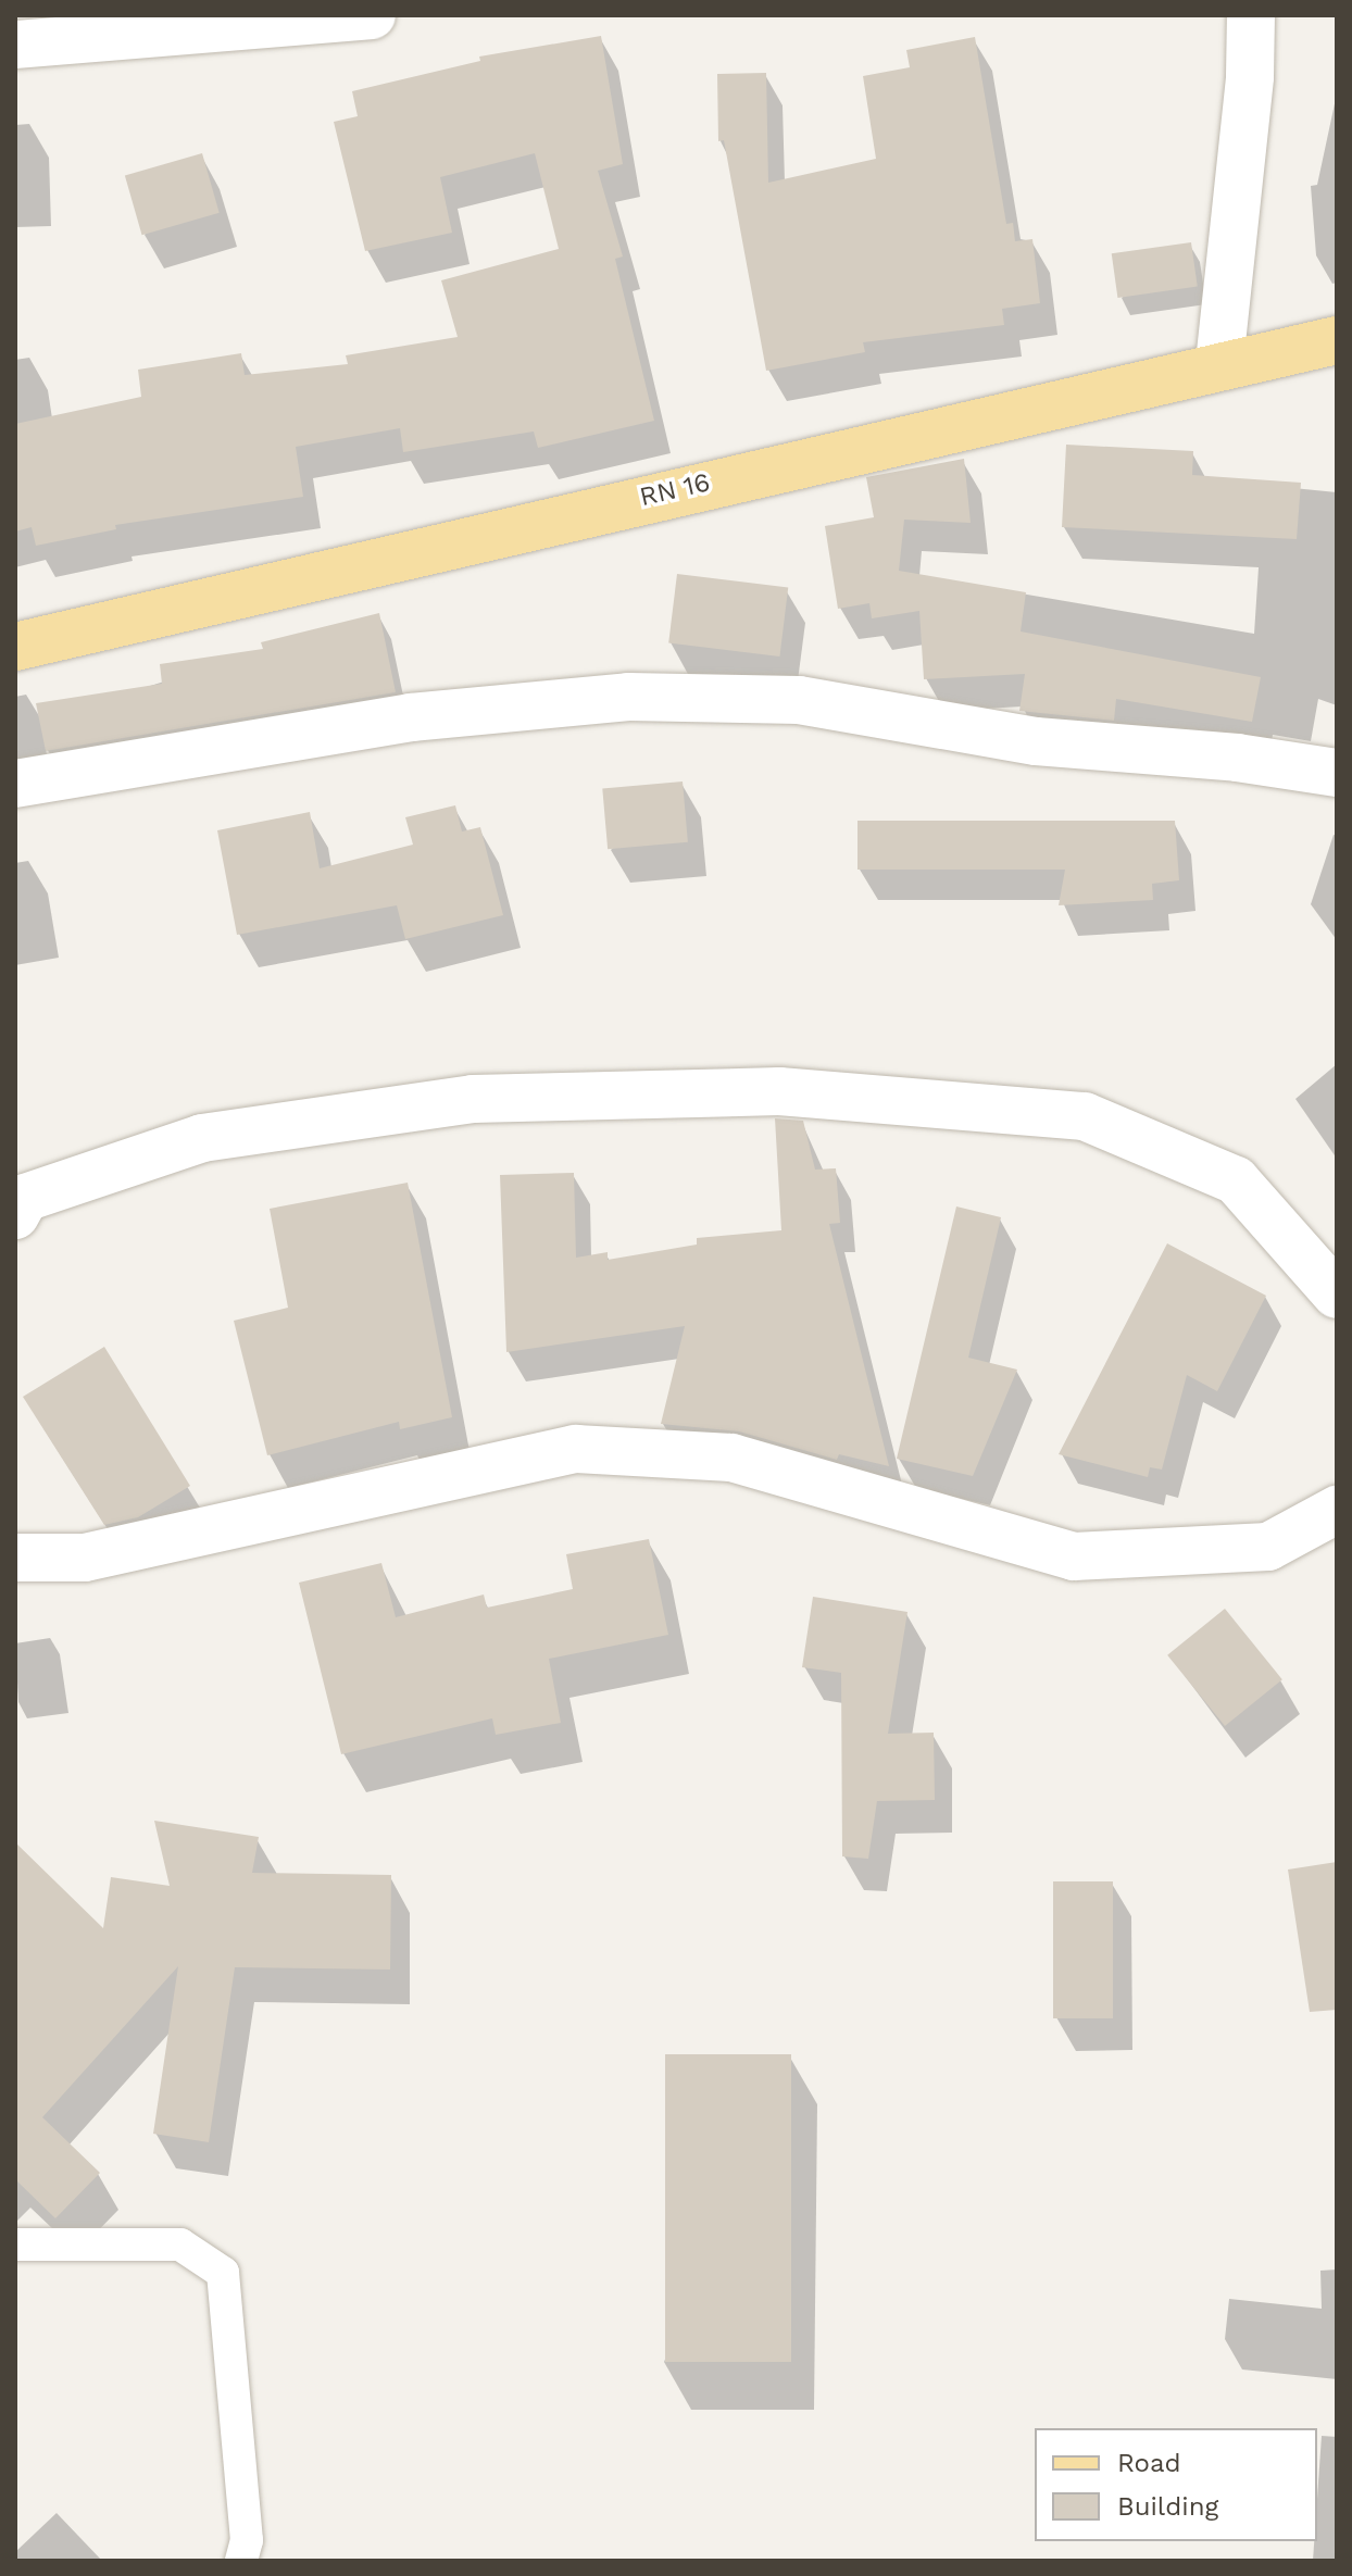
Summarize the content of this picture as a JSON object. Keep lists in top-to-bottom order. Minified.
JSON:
{"streets":{"main road":["RN 16"]},"legend":["Road","Building"]}
